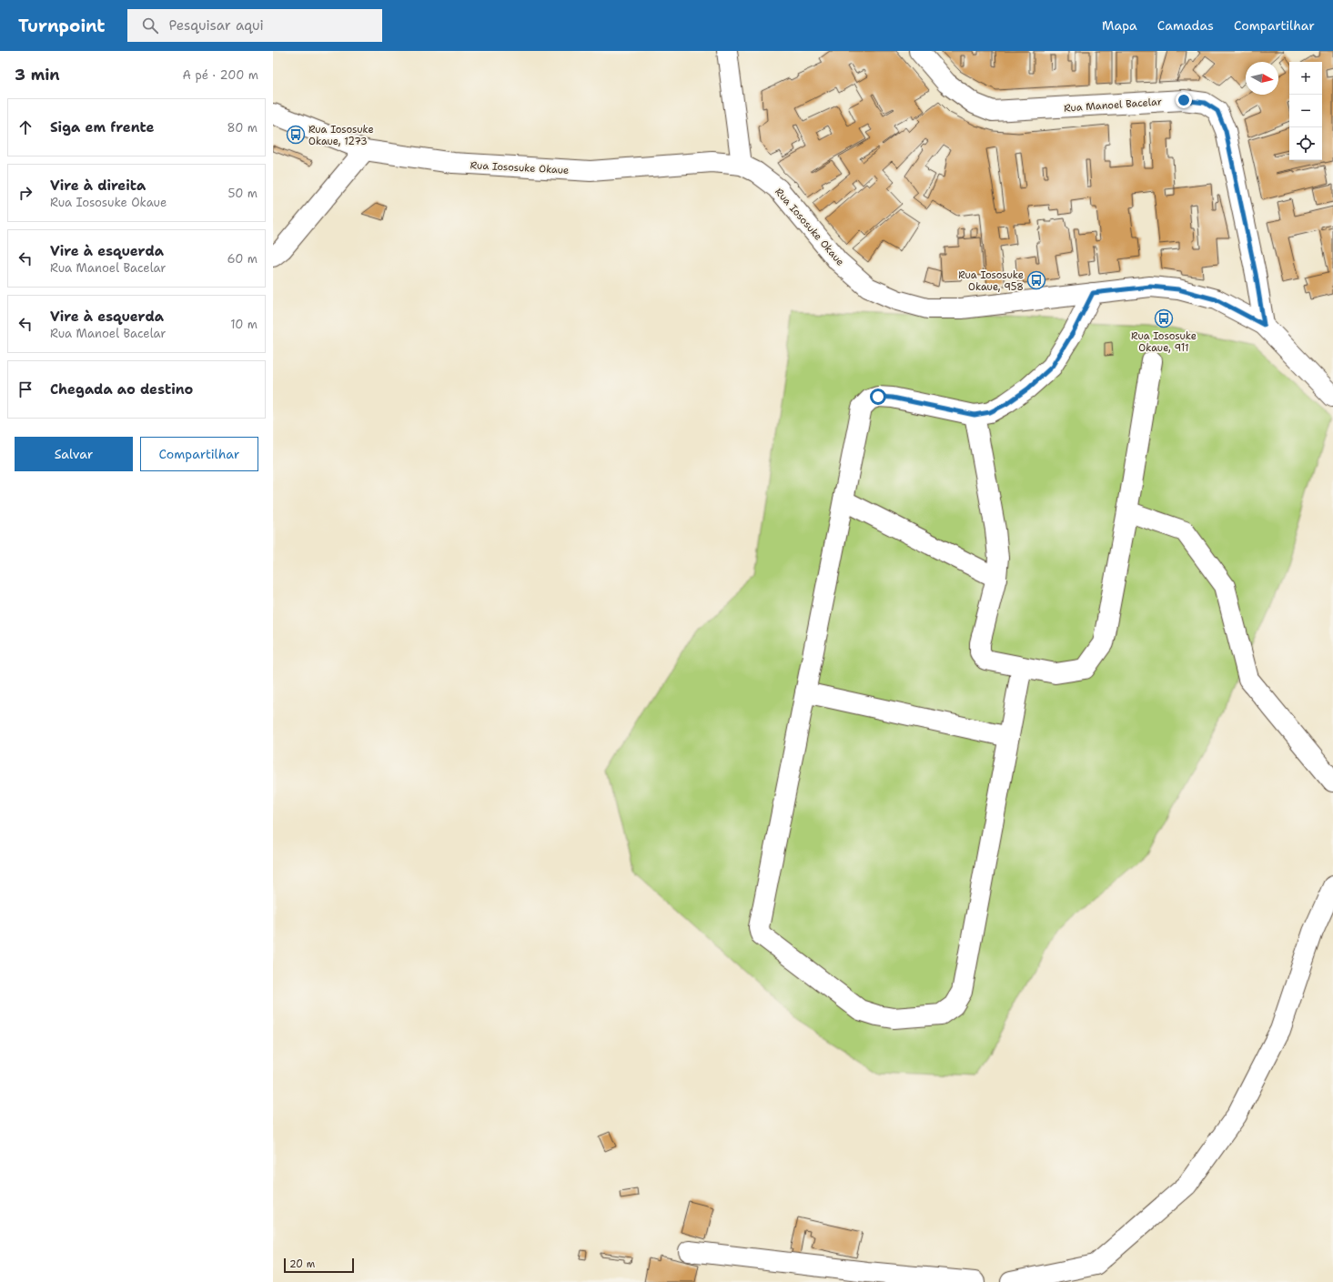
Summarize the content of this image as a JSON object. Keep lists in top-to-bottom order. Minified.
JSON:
{"streets":{"street":["Rua Manoel Bacelar","Rua Iososuke Okaue"]},"crossings":[["Rua Manoel Bacelar","Rua Iososuke Okaue"]],"places":{"bus stop":["Rua Iososuke Okaue, 1273","Rua Iososuke Okaue, 958","Rua Iososuke Okaue, 911"]},"scale_bar":"20 m","north":"right","page":{"header":"Turnpoint","search":"Pesquisar aqui","nav":["Mapa","Camadas","Compartilhar"],"heading":["3 min","A pé · 200 m"],"map_buttons":["+","−"],"list":[["Siga em frente","80 m"],["Vire à direita","Rua Iososuke Okaue","50 m"],["Vire à esquerda","Rua Manoel Bacelar","60 m"],["Vire à esquerda","Rua Manoel Bacelar","10 m"],"Chegada ao destino"],"buttons":["Salvar","Compartilhar"],"scale":"20 m"}}
